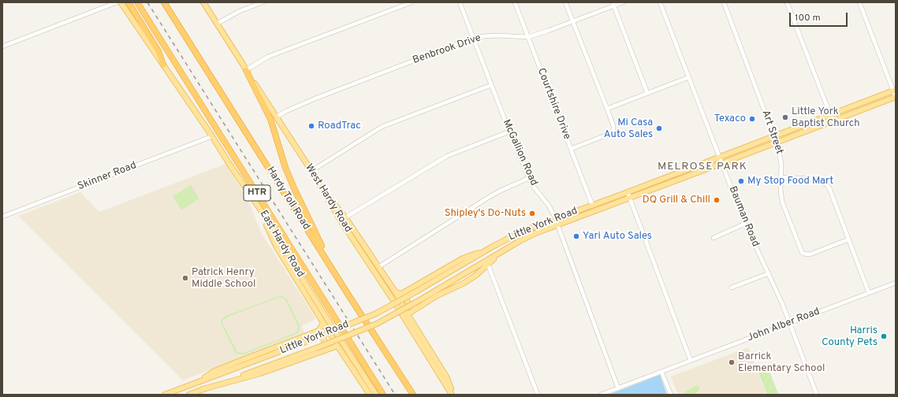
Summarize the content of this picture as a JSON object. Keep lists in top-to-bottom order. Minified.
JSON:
{"streets":{"highway":["HTR","Hardy Toll Road"],"main road":["West Hardy Road","Little York Road","East Hardy Road"],"street":["Benbrook Drive","Courtshire Drive","Art Street","McGallion Road","Skinner Road","Bauman Road","John Alber Road"]},"crossings":[["Benbrook Drive","Courtshire Drive"],["Benbrook Drive","McGallion Road"],["Benbrook Drive","West Hardy Road"],["Courtshire Drive","Little York Road"],["Art Street","Little York Road"],["McGallion Road","Little York Road"],["McGallion Road","John Alber Road"],["Skinner Road","East Hardy Road"],["West Hardy Road","Little York Road"],["Bauman Road","Little York Road"],["Bauman Road","John Alber Road"],["Little York Road","East Hardy Road"]],"districts":["MELROSE PARK"],"places":["Little York Baptist Church","Texaco","RoadTrac","Mi Casa Auto Sales","My Stop Food Mart","DQ Grill & Chill","Shipley's Do-Nuts","Yari Auto Sales","Patrick Henry Middle School","Harris County Pets","Barrick Elementary School"],"scale_bar":"100 m"}
